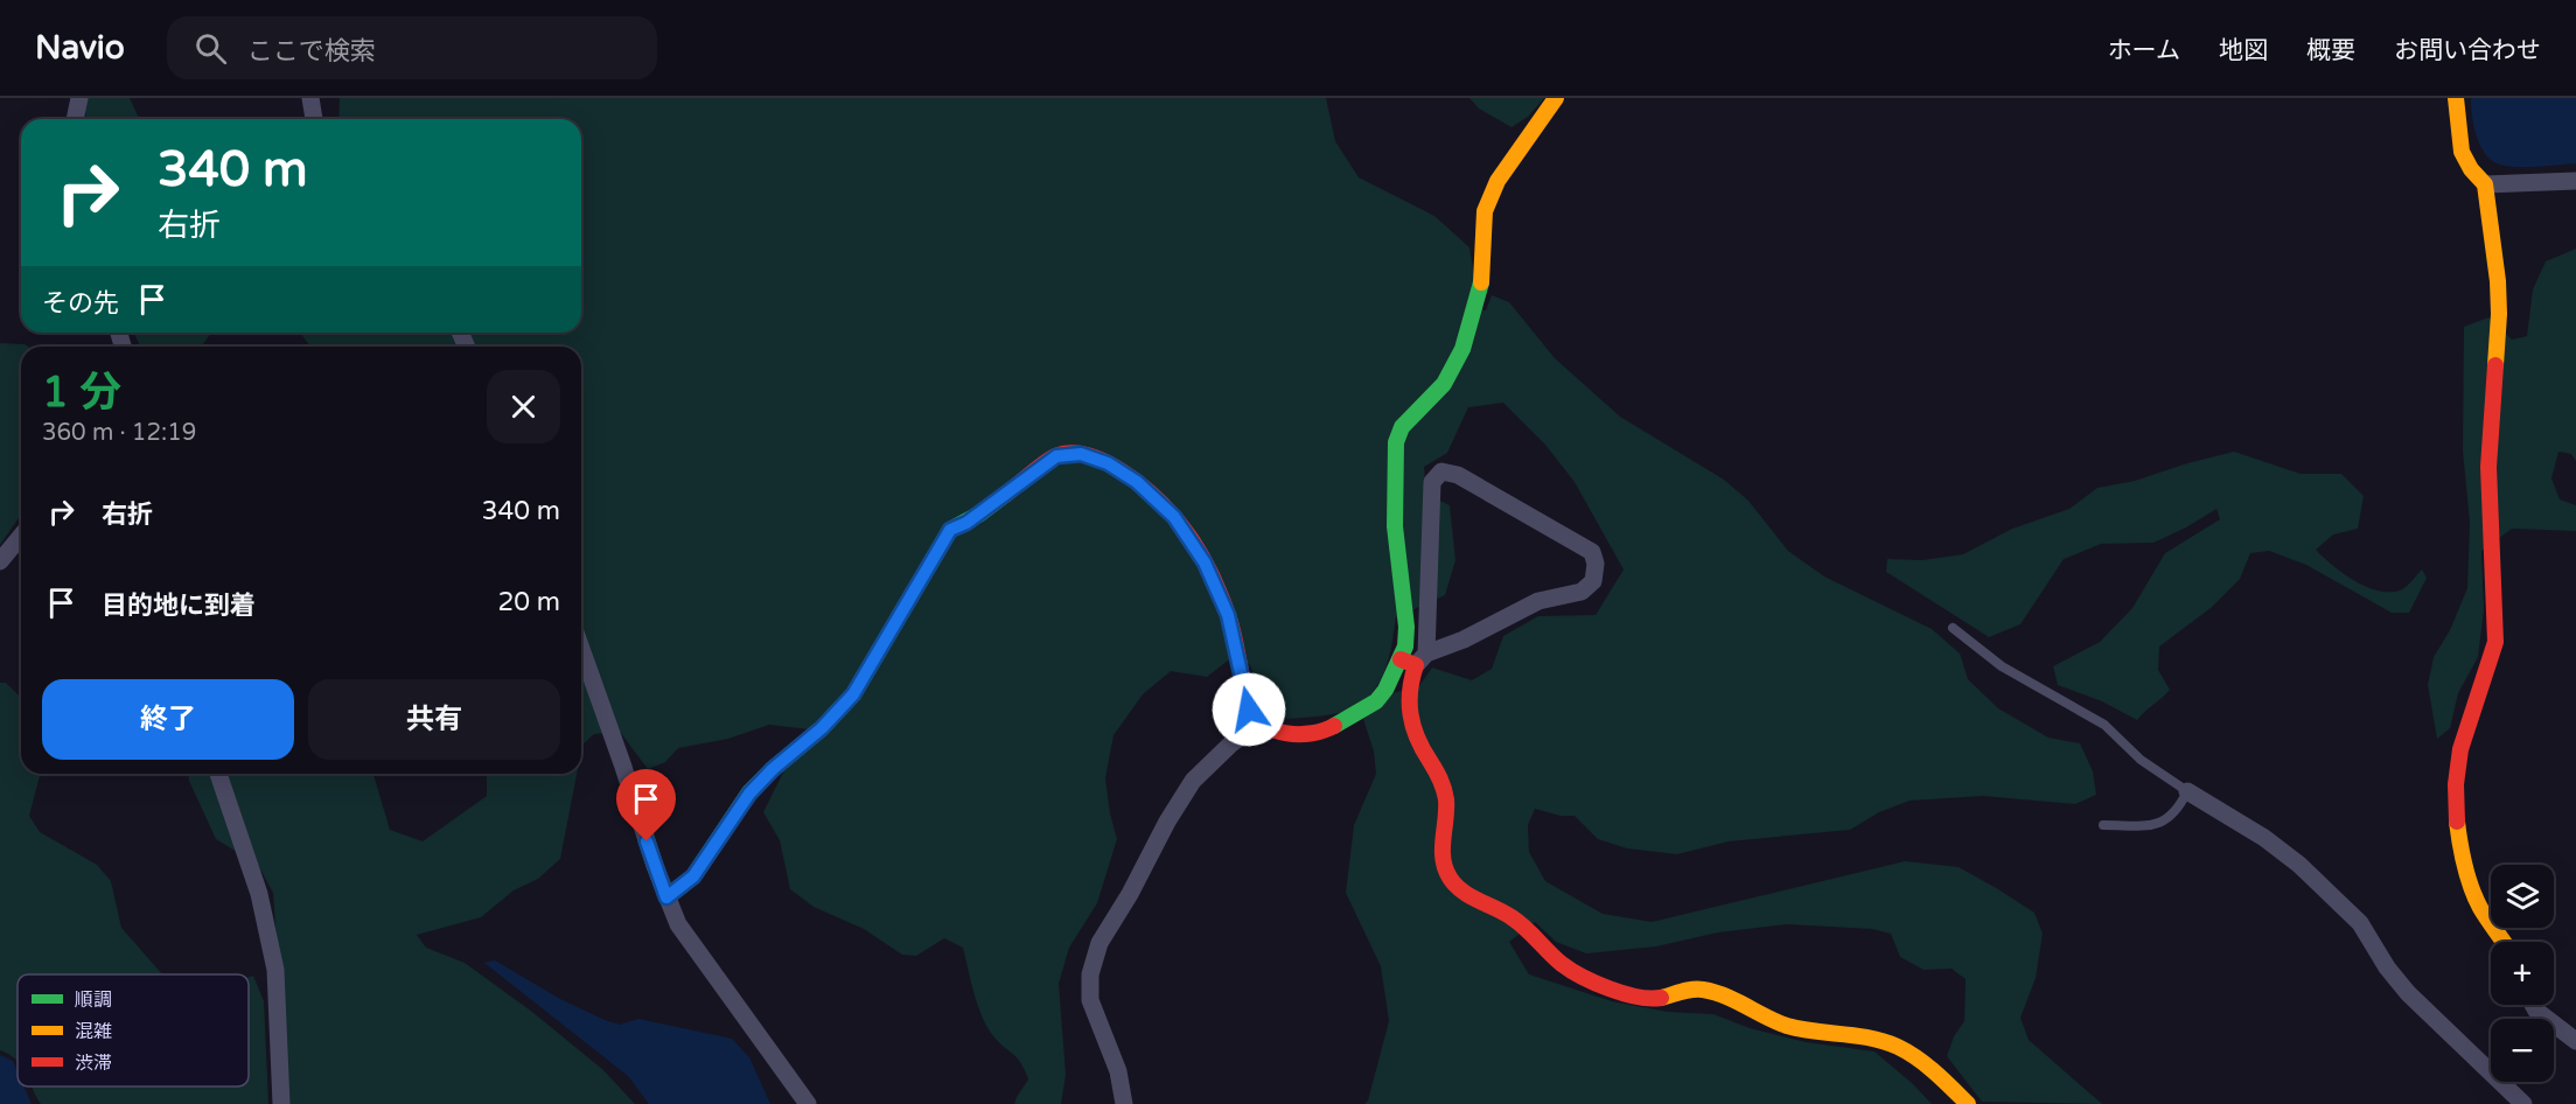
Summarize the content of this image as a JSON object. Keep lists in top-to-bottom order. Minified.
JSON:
{"legend":["順調","混雑","渋滞"],"page":{"header":"Navio","search":"ここで検索","nav":["ホーム","地図","概要","お問い合わせ"],"turn":["340 m","右折"],"then":"その先","heading":["1 分","360 m · 12:19"],"list":[{"name":"右折","value":"340 m"},{"name":"目的地に到着","value":"20 m"}],"buttons":["終了","共有"],"map_buttons":["+","−"]}}
